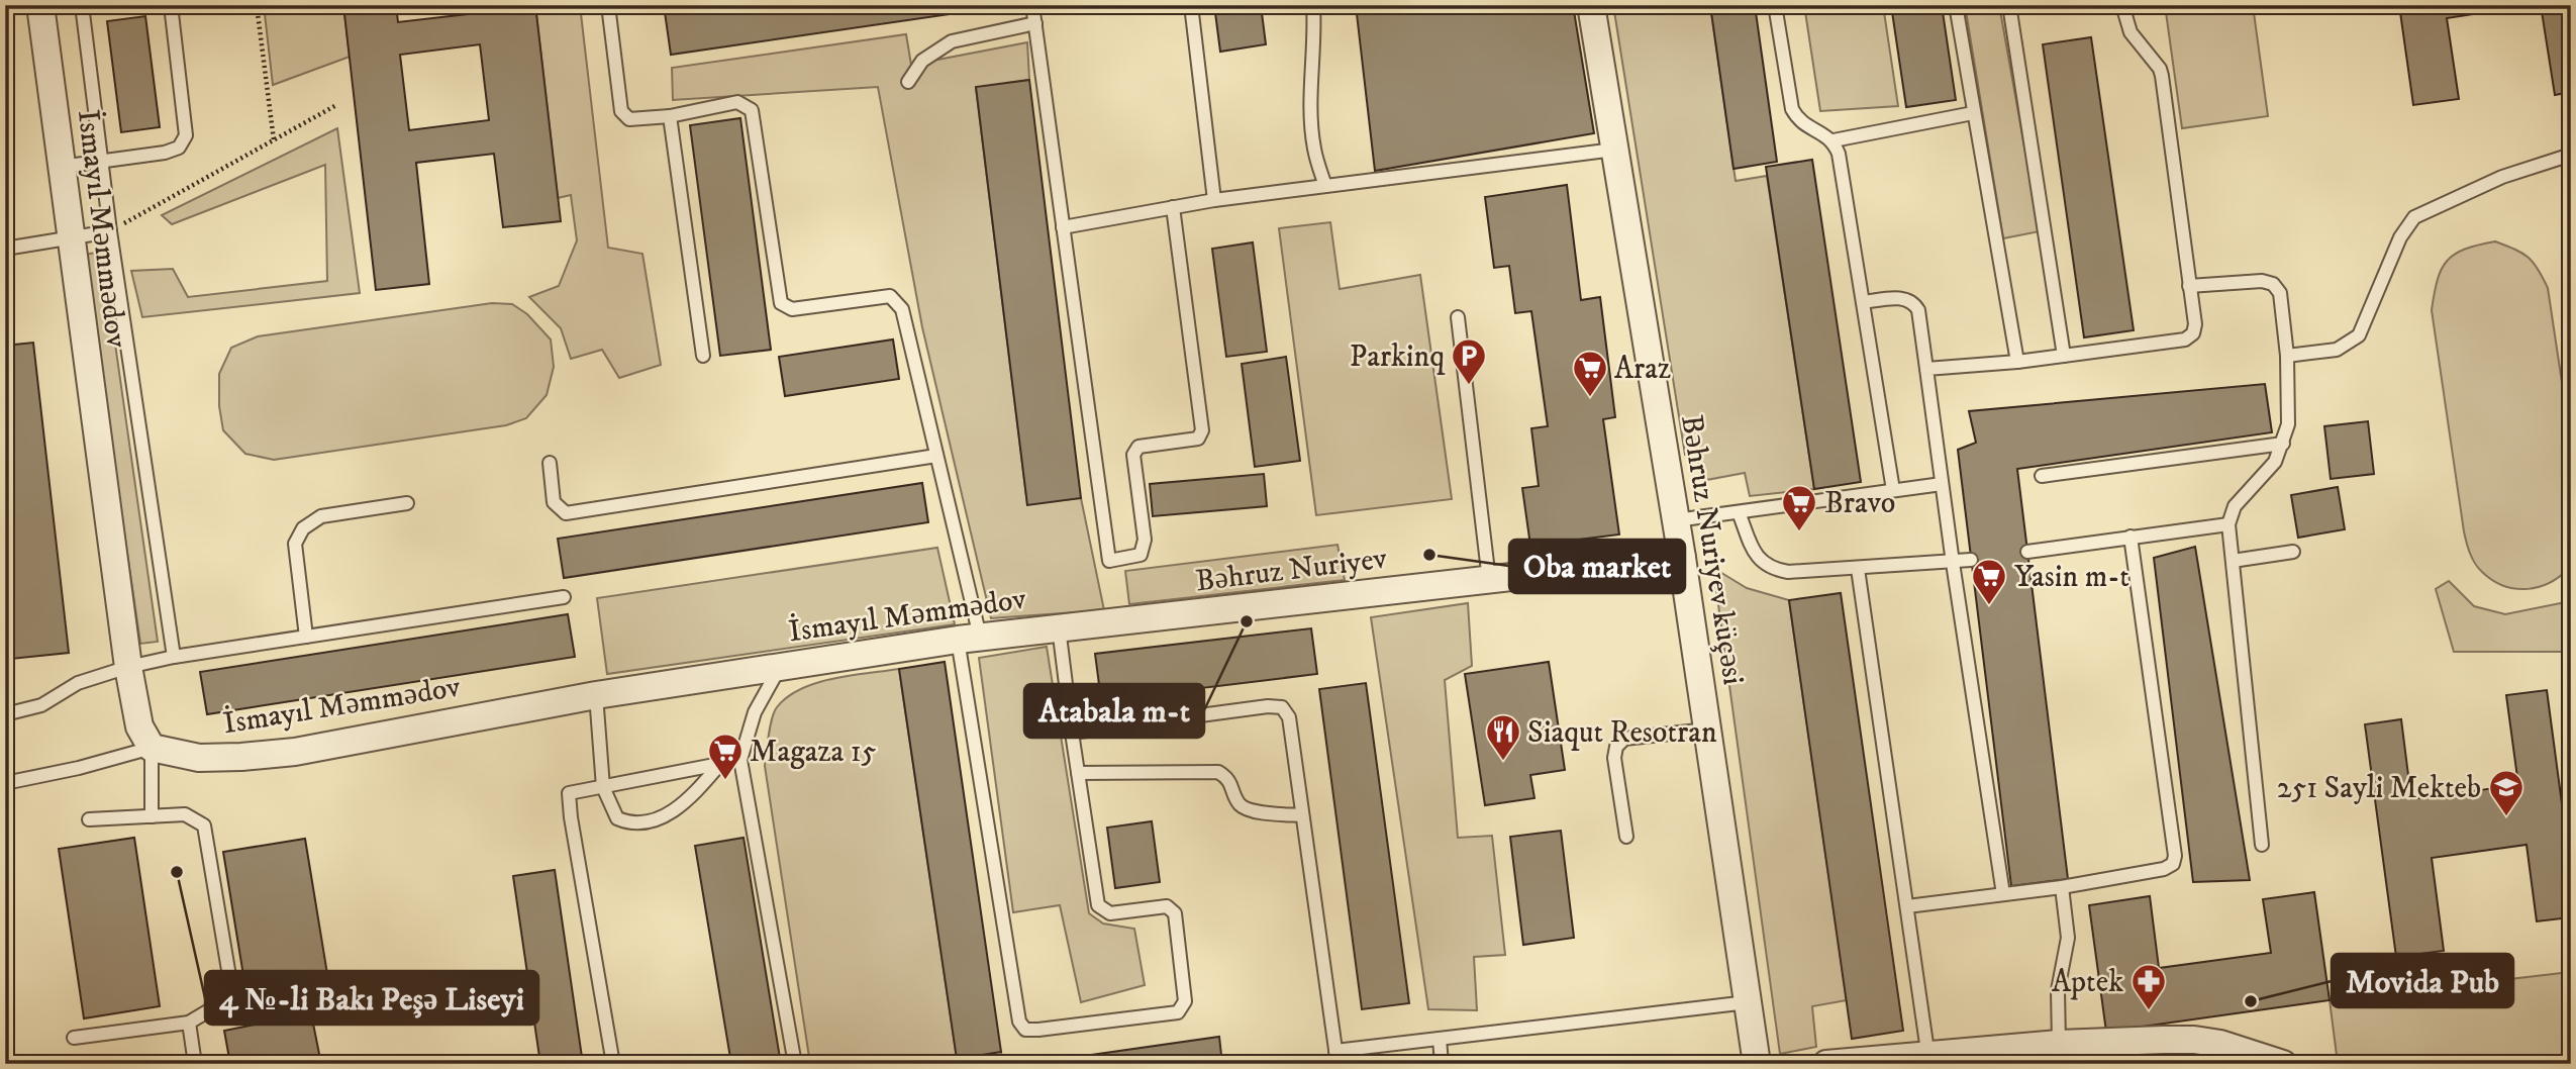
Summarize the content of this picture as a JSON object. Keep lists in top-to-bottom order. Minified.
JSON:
{"streets":{"street":["İsmayıl Məmmədov","Bəhruz Nuriyev küçəsi","Bəhruz Nuriyev"]},"crossings":[["İsmayıl Məmmədov","Bəhruz Nuriyev"],["Bəhruz Nuriyev küçəsi","Bəhruz Nuriyev"]],"places":{"parking":["Parkinq"],"supermarket":["Araz","Bravo","Yasin m-t","Magaza 15"],"other":["Oba market","Atabala m-t","4 №-li Bakı Peşə Liseyi","Movida Pub"],"restaurant":["Siaqut Resotran"],"school or university":["251 Sayli Mekteb"],"pharmacy":["Aptek"]}}
